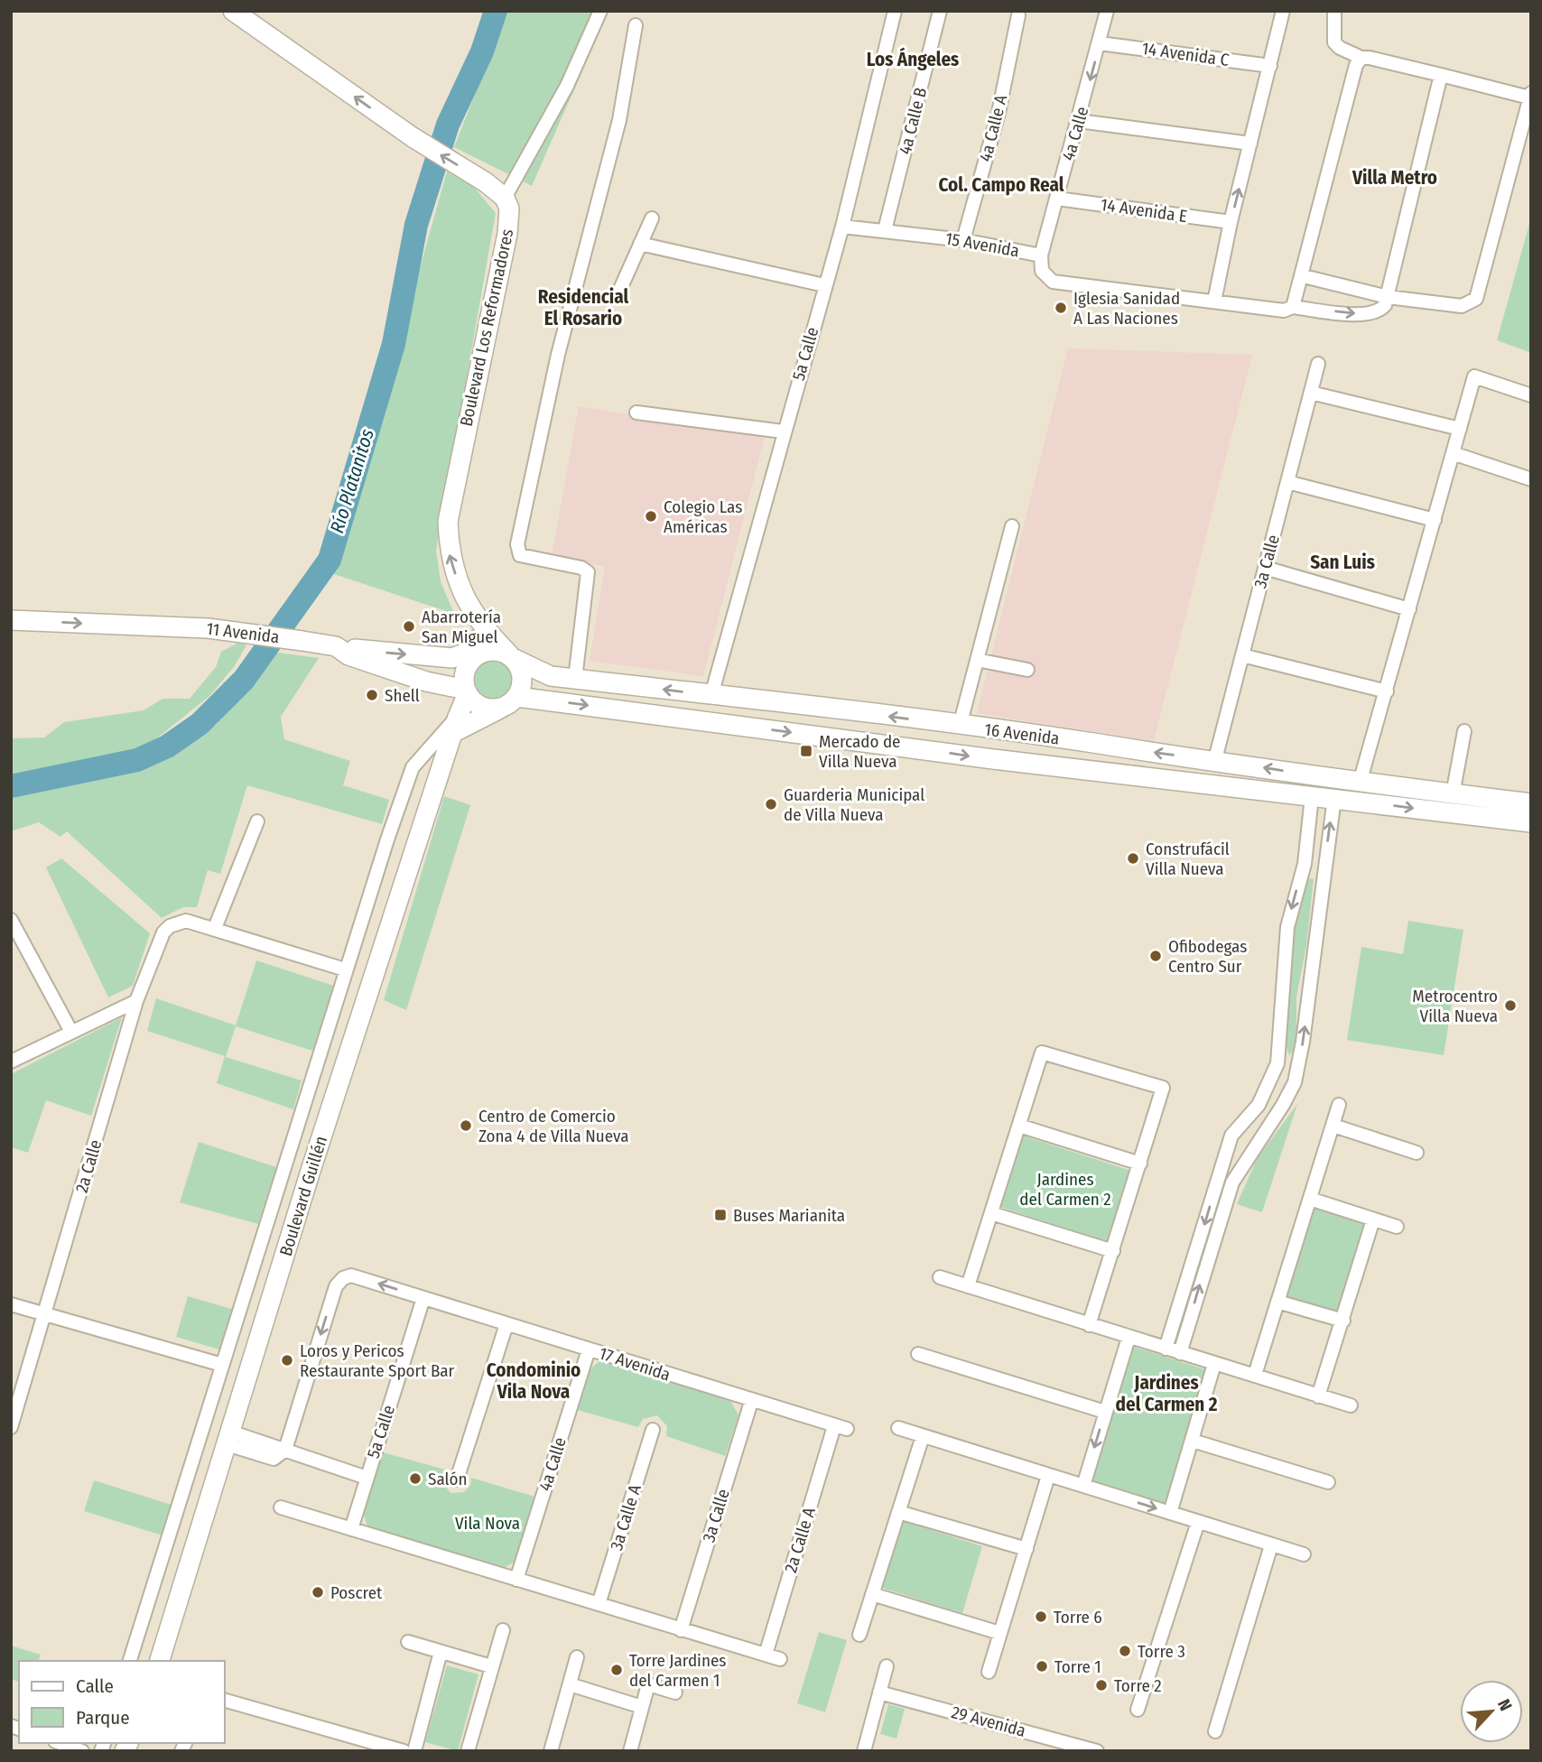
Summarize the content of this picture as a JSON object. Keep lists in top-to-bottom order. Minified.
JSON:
{"streets":{"main road":["Boulevard Los Reformadores","11 Avenida","16 Avenida","Boulevard Guillén"],"street":["14 Avenida C","4a Calle B","4a Calle A","4a Calle","14 Avenida E","15 Avenida","5a Calle","3a Calle","2a Calle","17 Avenida","3a Calle A","2a Calle A","29 Avenida"]},"crossings":[["14 Avenida C","4a Calle"],["4a Calle B","15 Avenida"],["4a Calle A","15 Avenida"],["4a Calle","14 Avenida E"],["4a Calle","15 Avenida"],["4a Calle","17 Avenida"],["15 Avenida","5a Calle"],["Boulevard Los Reformadores","11 Avenida"],["Boulevard Los Reformadores","16 Avenida"],["Boulevard Los Reformadores","Boulevard Guillén"],["5a Calle","16 Avenida"],["5a Calle","17 Avenida"],["3a Calle","16 Avenida"],["3a Calle","17 Avenida"],["11 Avenida","16 Avenida"],["11 Avenida","Boulevard Guillén"],["16 Avenida","Boulevard Guillén"],["17 Avenida","2a Calle A"]],"one_way":["Boulevard Los Reformadores","11 Avenida"],"districts":["Los Ángeles","Villa Metro","Col. Campo Real","Residencial El Rosario","San Luis","Condominio Vila Nova","Jardines del Carmen 2"],"water":["Río Platanitos"],"parks":["Jardines del Carmen 2","Vila Nova"],"places":{"other":["Iglesia Sanidad A Las Naciones","Colegio Las Américas","Abarrotería San Miguel","Shell","Guarderia Municipal de Villa Nueva","Construfácil Villa Nueva","Ofibodegas Centro Sur","Metrocentro Villa Nueva","Centro de Comercio Zona 4 de Villa Nueva","Loros y Pericos Restaurante Sport Bar","Salón","Poscret","Torre 6","Torre 3","Torre 1","Torre Jardines del Carmen 1","Torre 2"],"transit":["Mercado de Villa Nueva","Buses Marianita"]},"legend":["Calle","Parque"],"north":"top right"}
